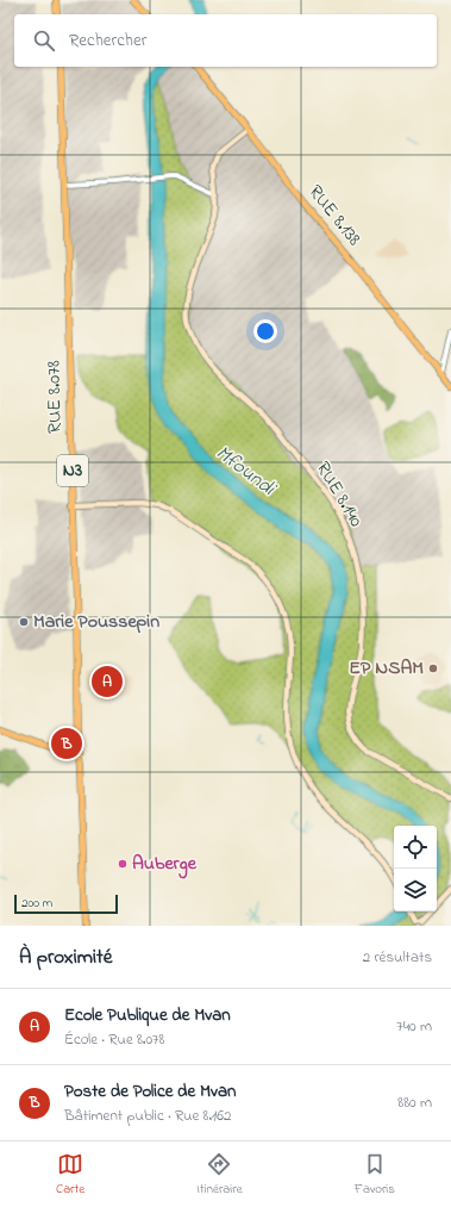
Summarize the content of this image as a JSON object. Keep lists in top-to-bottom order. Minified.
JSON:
{"streets":{"main road":["RUE 8.138","RUE 8.078","N3","RUE 8.140"]},"crossings":[["RUE 8.138","RUE 8.140"],["RUE 8.078","N3"]],"water":["Mfoundi"],"places":["Marie Poussepin","EP NSAM","Auberge"],"scale_bar":"200 m","page":{"search":"Rechercher","pins":["A","B"],"scale":"200 m","heading":["À proximité","2 résultats"],"list":[{"mark":"A","name":"Ecole Publique de Mvan","note":"École · Rue 8.078","value":"740 m"},{"mark":"B","name":"Poste de Police de Mvan","note":"Bâtiment public · Rue 8.162","value":"880 m"}],"nav":["Carte","Itinéraire","Favoris"]}}
